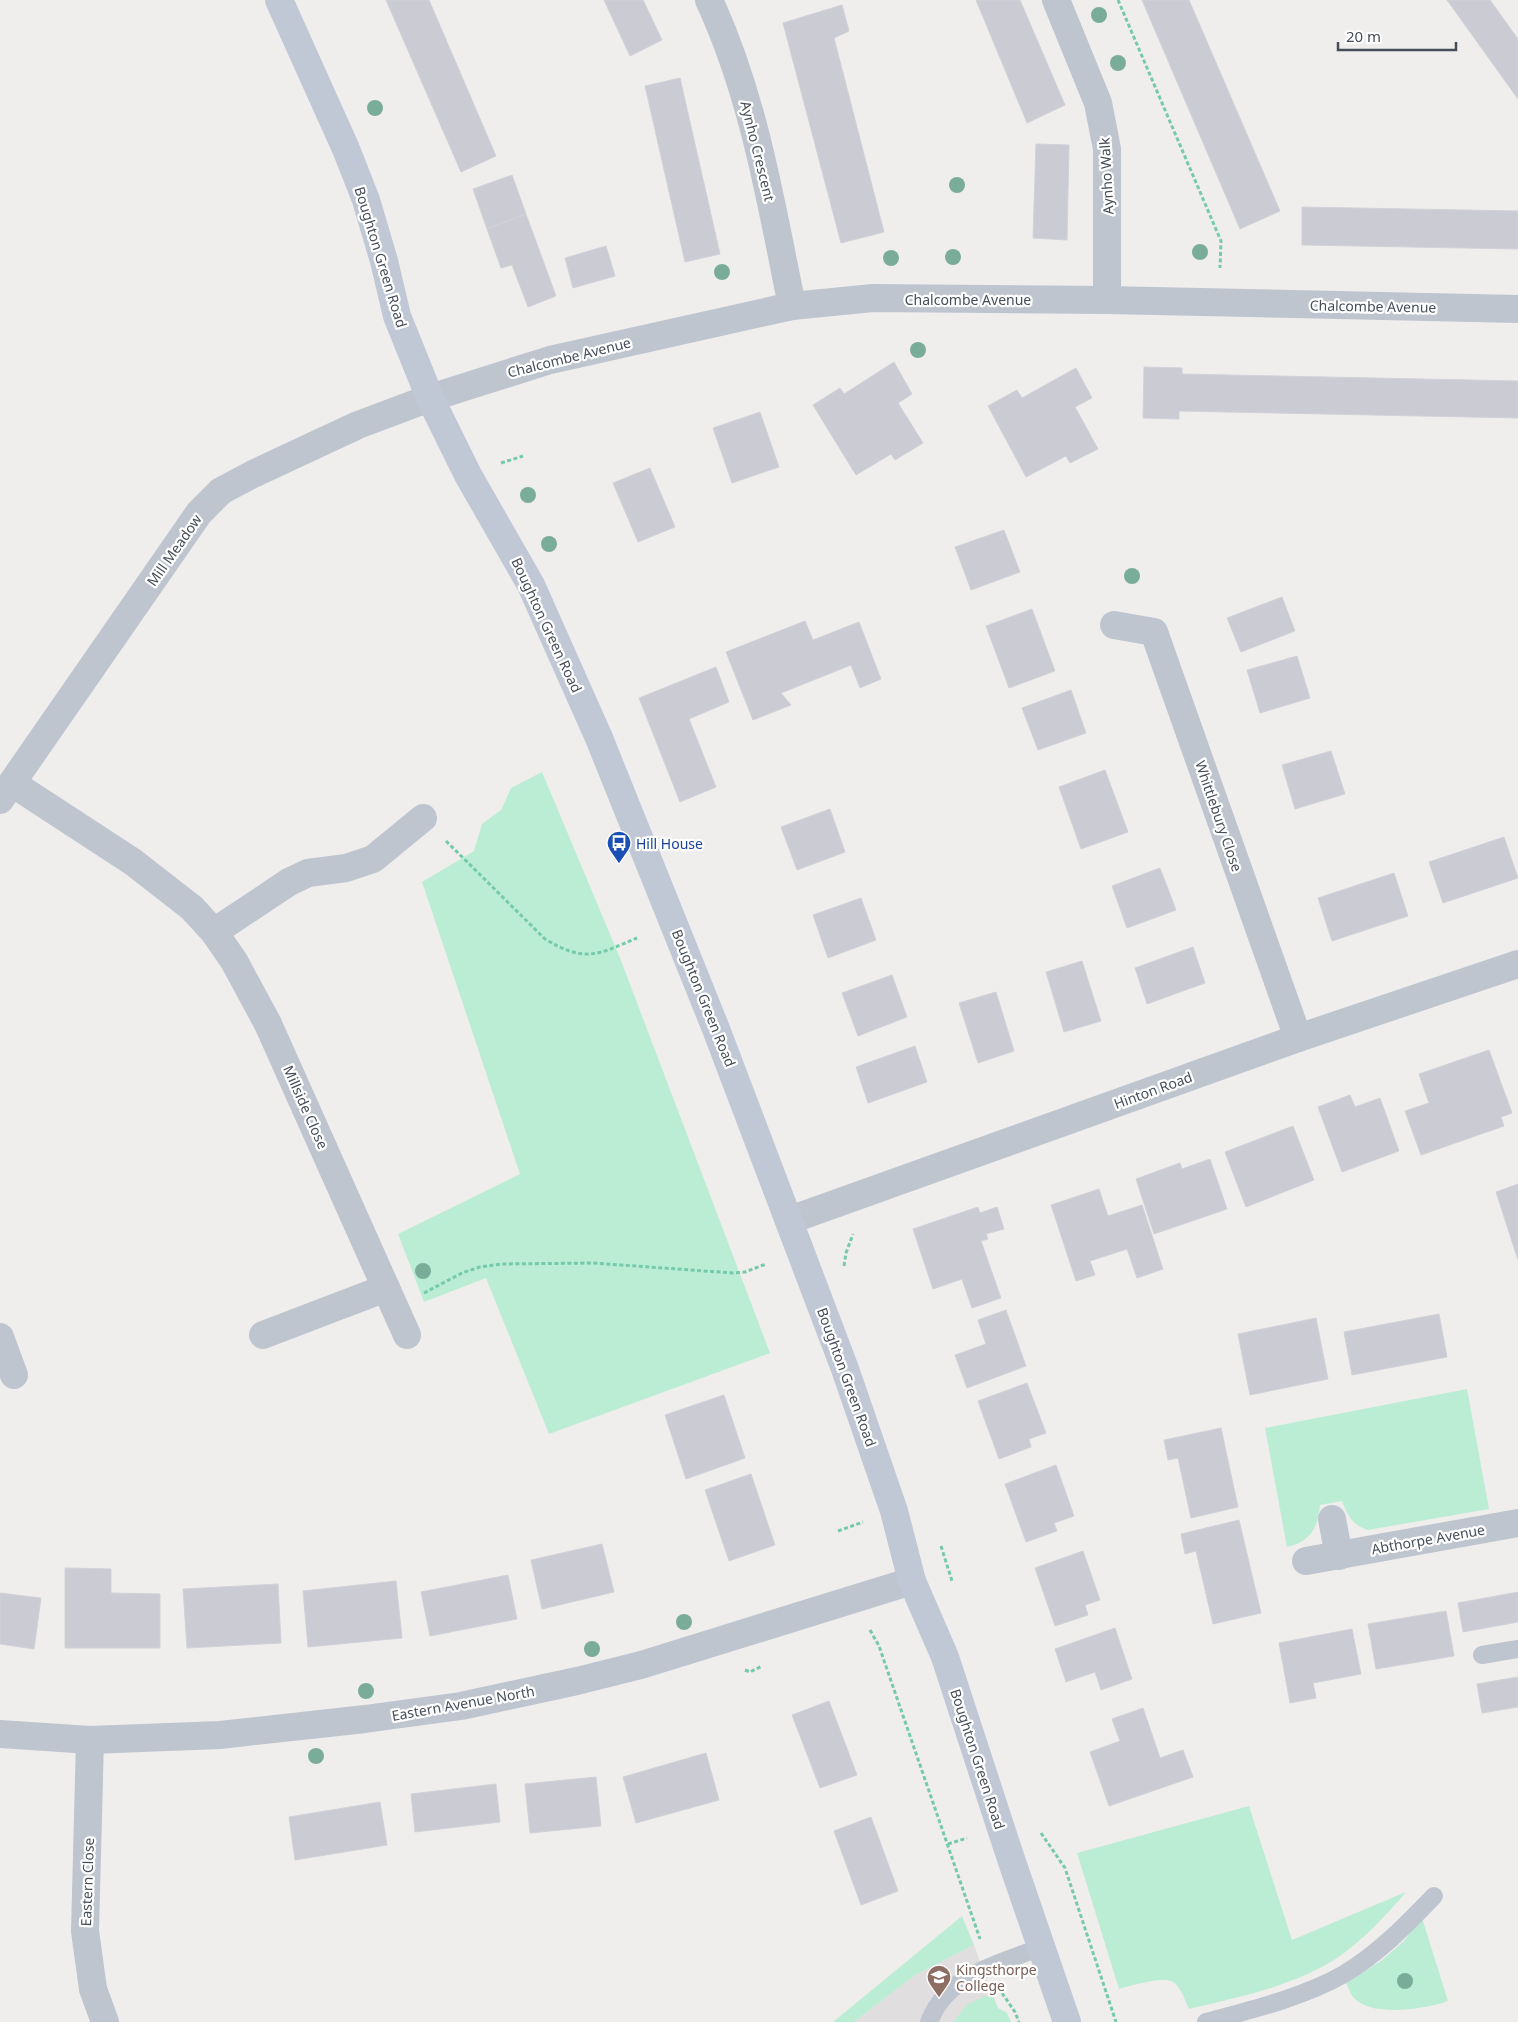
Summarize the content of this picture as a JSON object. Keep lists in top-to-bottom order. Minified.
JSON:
{"streets":{"street":["Aynho Crescent","Aynho Walk","Boughton Green Road","Chalcombe Avenue","Mill Meadow","Whittlebury Close","Hinton Road","Millside Close","Abthorpe Avenue","Eastern Avenue North","Eastern Close"]},"crossings":[["Aynho Crescent","Chalcombe Avenue"],["Aynho Walk","Chalcombe Avenue"],["Boughton Green Road","Chalcombe Avenue"],["Boughton Green Road","Mill Meadow"],["Boughton Green Road","Hinton Road"],["Boughton Green Road","Eastern Avenue North"],["Chalcombe Avenue","Mill Meadow"],["Mill Meadow","Millside Close"],["Whittlebury Close","Hinton Road"],["Eastern Avenue North","Eastern Close"]],"places":{"bus stop":["Hill House"],"school or university":["Kingsthorpe College"]},"scale_bar":"20 m"}
